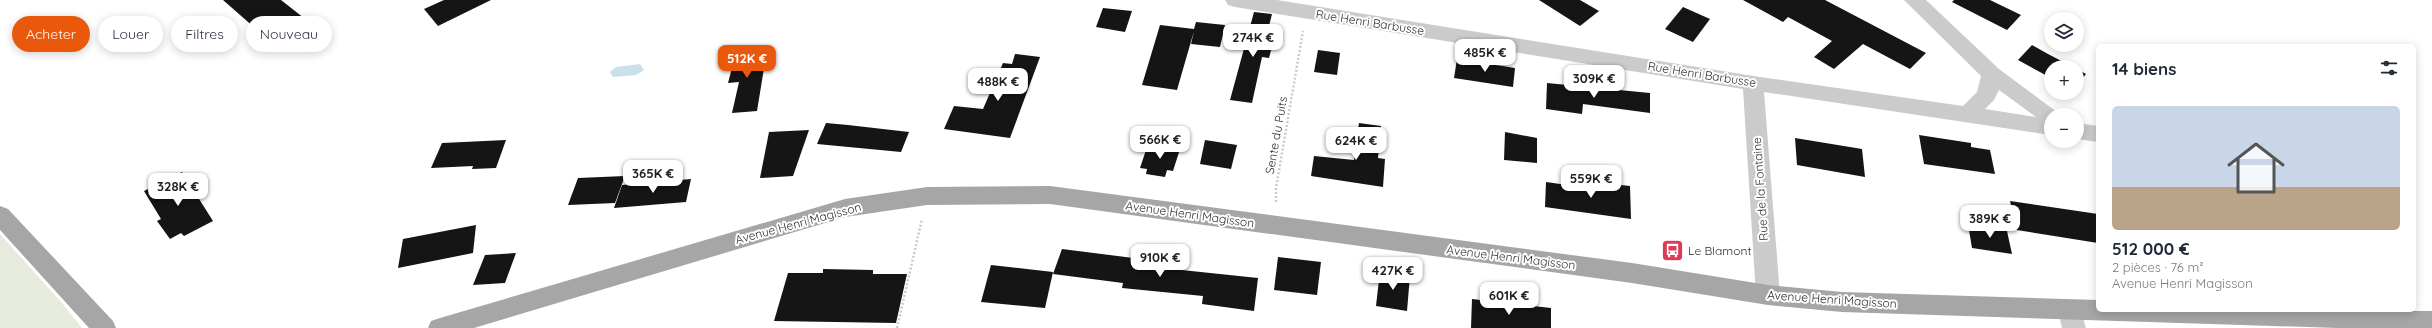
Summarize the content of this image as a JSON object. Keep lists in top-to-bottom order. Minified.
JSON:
{"streets":{"main road":["Avenue Henri Magisson"],"street":["Rue Henri Barbusse","Rue de la Fontaine"],"path":["Sente du Puits"]},"crossings":[["Rue Henri Barbusse","Rue de la Fontaine"],["Sente du Puits","Avenue Henri Magisson"],["Rue de la Fontaine","Avenue Henri Magisson"]],"places":{"bus stop":["Le Blamont"]},"page":{"map_buttons":["+","−"],"chip":["Acheter","Louer","Filtres","Nouveau"],"price":["274K €","485K €","512K €","309K €","488K €","566K €","624K €","365K €","559K €","328K €","389K €","910K €","427K €","601K €"],"heading":"14 biens","list":[{"name":"512 000 €","note":"2 pièces · 76 m² · Avenue Henri Magisson"}]}}
